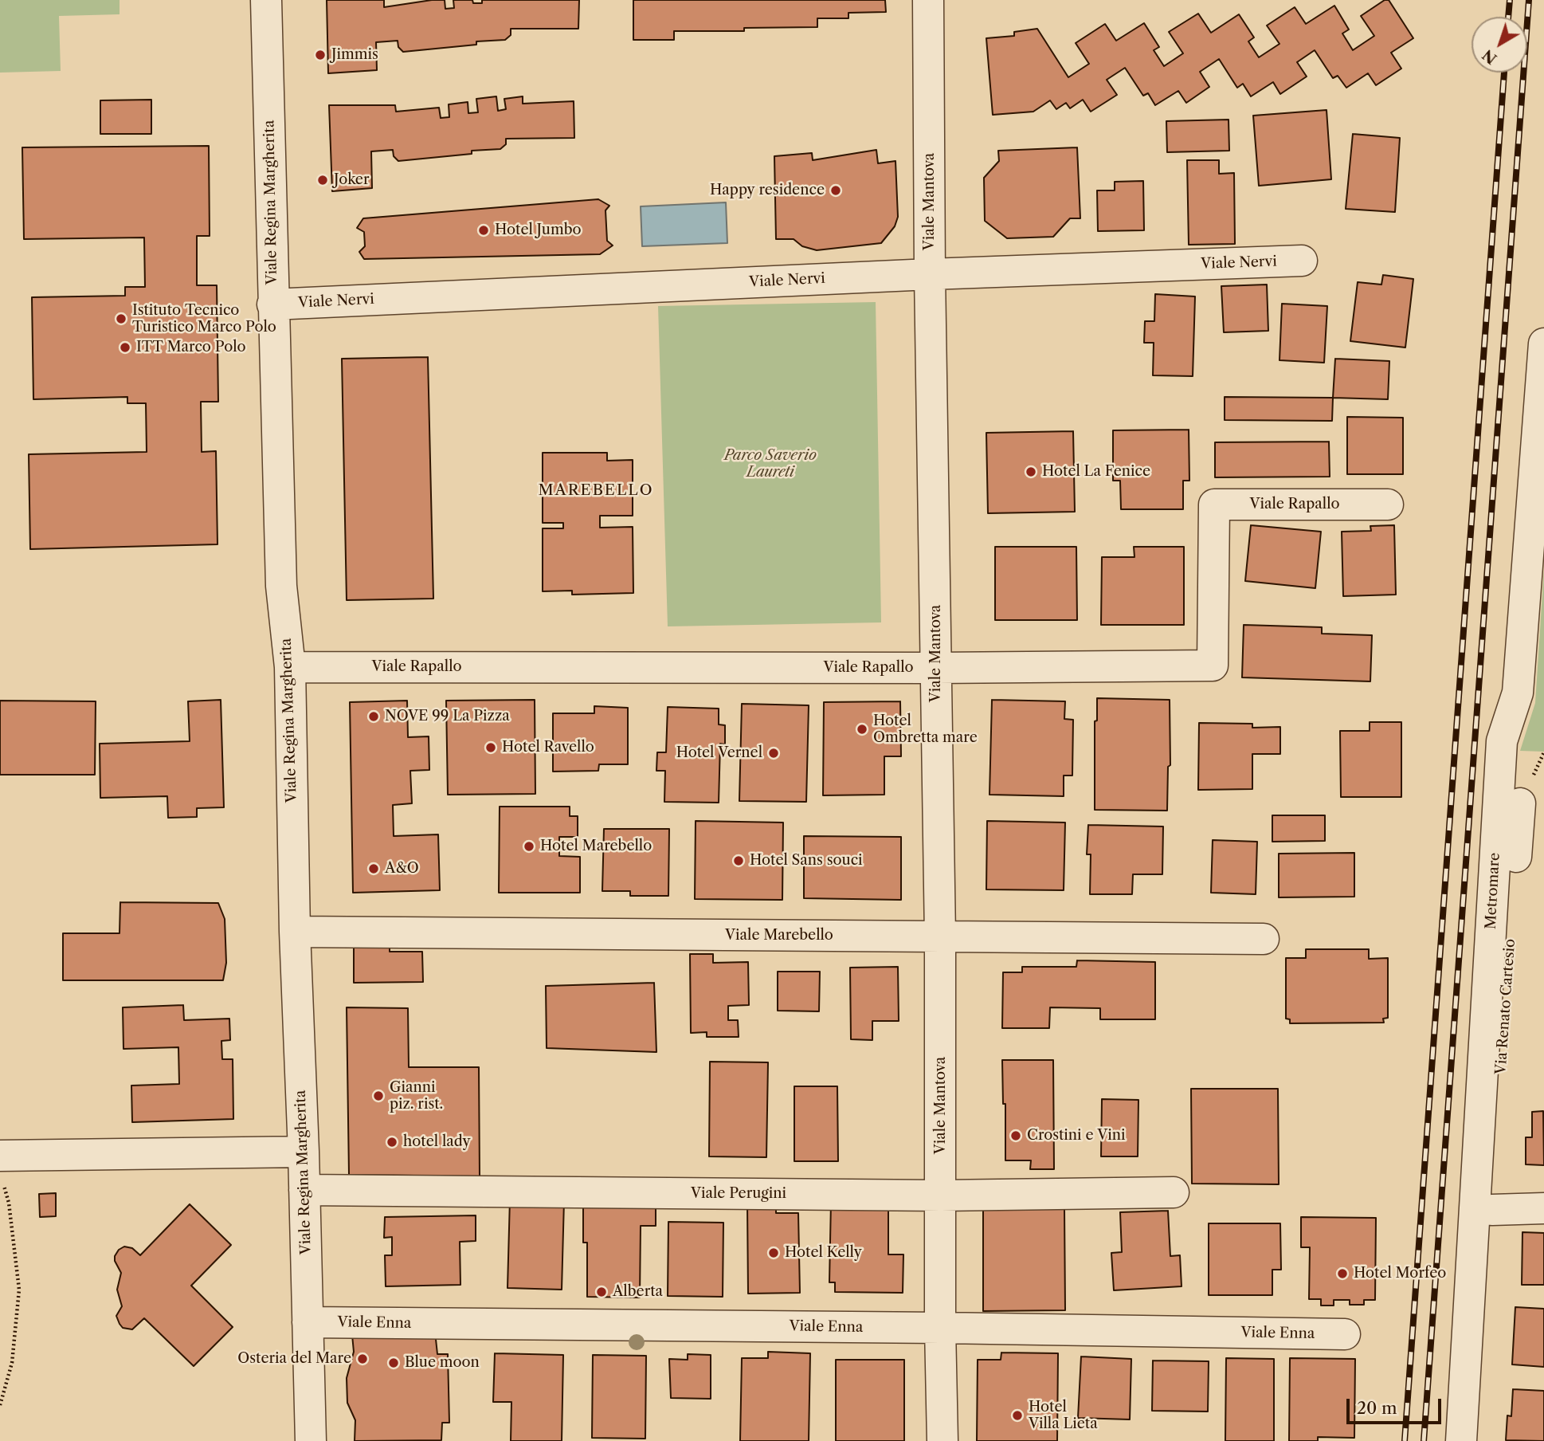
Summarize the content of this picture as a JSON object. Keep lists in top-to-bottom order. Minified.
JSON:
{"streets":{"street":["Viale Mantova","Viale Regina Margherita","Viale Nervi","Viale Rapallo","Metromare","Viale Marebello","Via Renato Cartesio","Viale Perugini","Viale Enna"]},"crossings":[["Viale Mantova","Viale Nervi"],["Viale Mantova","Viale Rapallo"],["Viale Mantova","Viale Marebello"],["Viale Mantova","Viale Perugini"],["Viale Mantova","Viale Enna"],["Viale Regina Margherita","Viale Nervi"],["Viale Regina Margherita","Viale Rapallo"],["Viale Regina Margherita","Viale Marebello"],["Viale Regina Margherita","Viale Perugini"],["Viale Regina Margherita","Viale Enna"]],"districts":["MAREBELLO"],"parks":["Parco Saverio Laureti"],"places":["Jimmis","Joker","Happy residence","Hotel Jumbo","Istituto Tecnico Turistico Marco Polo","ITT Marco Polo","Hotel La Fenice","NOVE 99 La Pizza","Hotel Ombretta mare","Hotel Ravello","Hotel Vernel","Hotel Marebello","Hotel Sans souci","A&O","Gianni piz. rist.","Crostini e Vini","hotel lady","Hotel Kelly","Hotel Morfeo","Alberta","Osteria del Mare","Blue moon","Hotel Villa Lieta"],"scale_bar":"20 m","north":"bottom left"}
